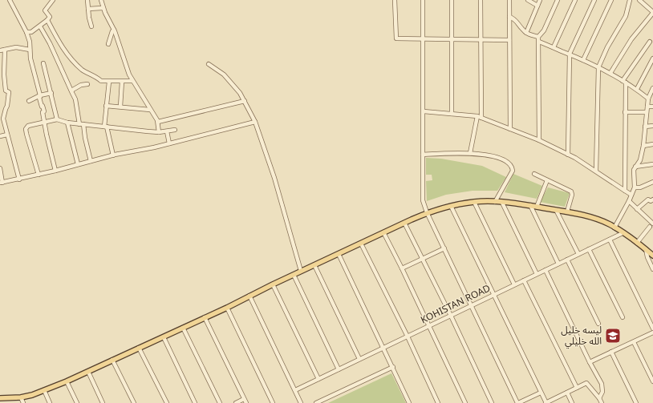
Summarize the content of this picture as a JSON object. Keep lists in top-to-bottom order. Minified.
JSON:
{"streets":{"street":["KOHISTAN ROAD"]},"places":{"school or university":["ليسه خليل الله خليلي"]}}
